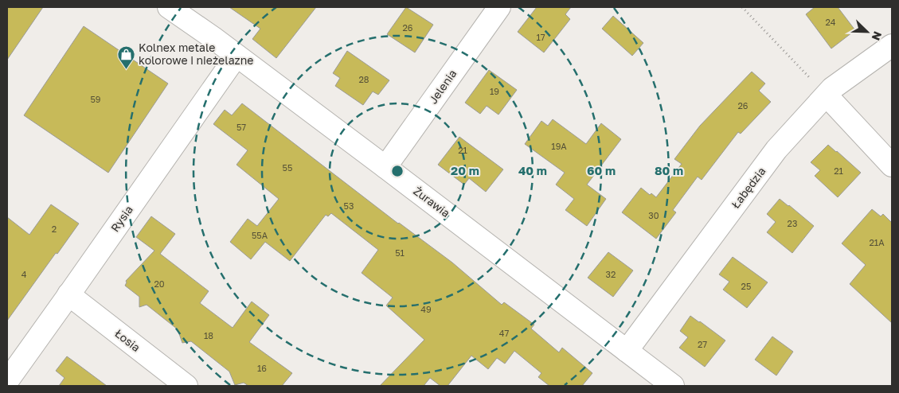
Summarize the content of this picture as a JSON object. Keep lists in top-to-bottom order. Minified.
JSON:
{"streets":{"street":["Jelenia","Łabędzia","Żurawia","Rysia","Łosia"]},"crossings":[["Jelenia","Żurawia"],["Łabędzia","Żurawia"],["Żurawia","Rysia"],["Rysia","Łosia"]],"places":{"shop":["Kolnex metale kolorowe i nieżelazne"]},"house_numbers":["24","26","17","28","19","59","26","57","19A","21","55","21","53","30","23","2","55A","21A","51","4","32","20","25","49","47","18","27","16"],"north":"bottom right","rings":["20 m","40 m","60 m","80 m"]}
